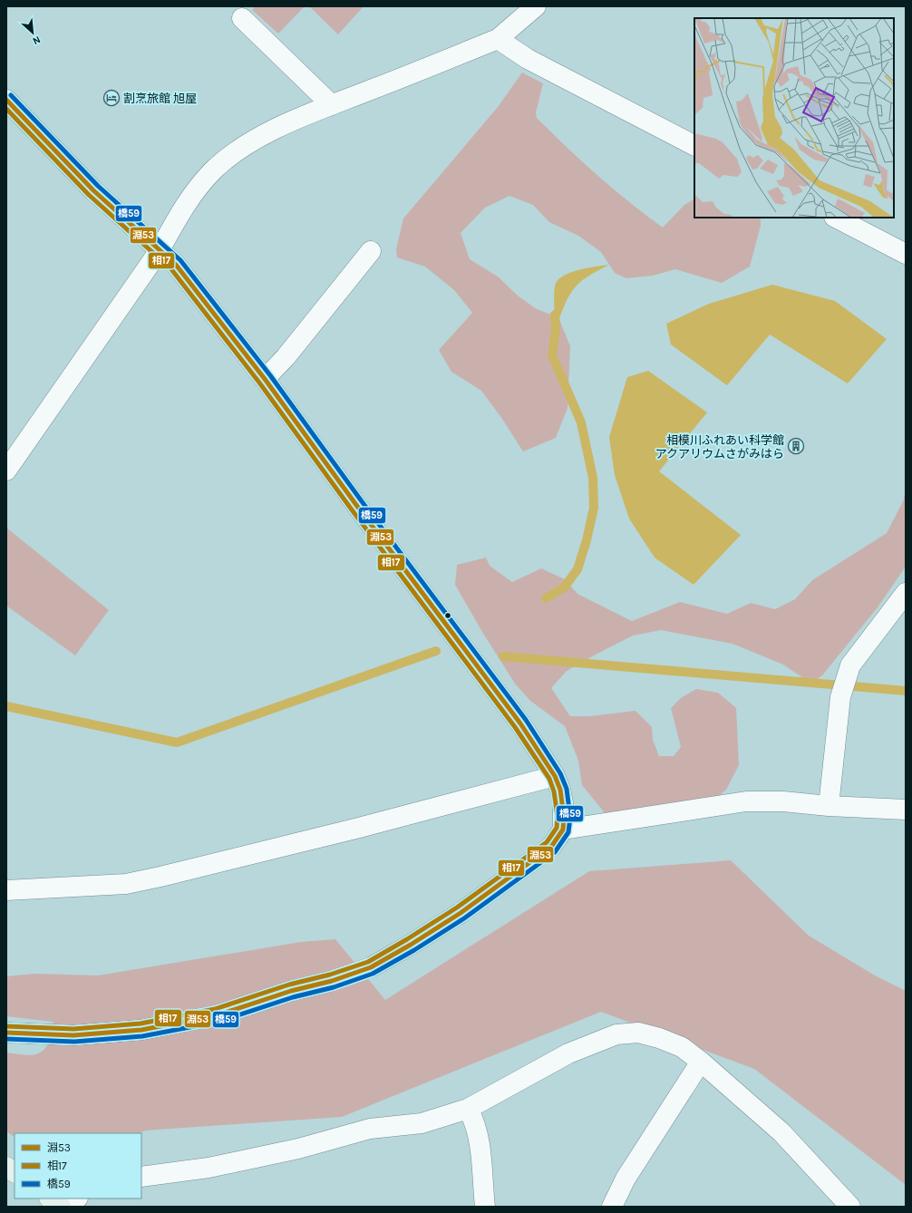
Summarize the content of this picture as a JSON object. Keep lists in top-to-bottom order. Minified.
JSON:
{"places":{"hotel":["割烹旅館 旭屋"],"building":["相模川ふれあい科学館 アクアリウムさがみはら"]},"lines":["transit line 橋59","transit line 淵53","transit line 相17"],"legend":["淵53","相17","橋59"],"north":"bottom right"}
